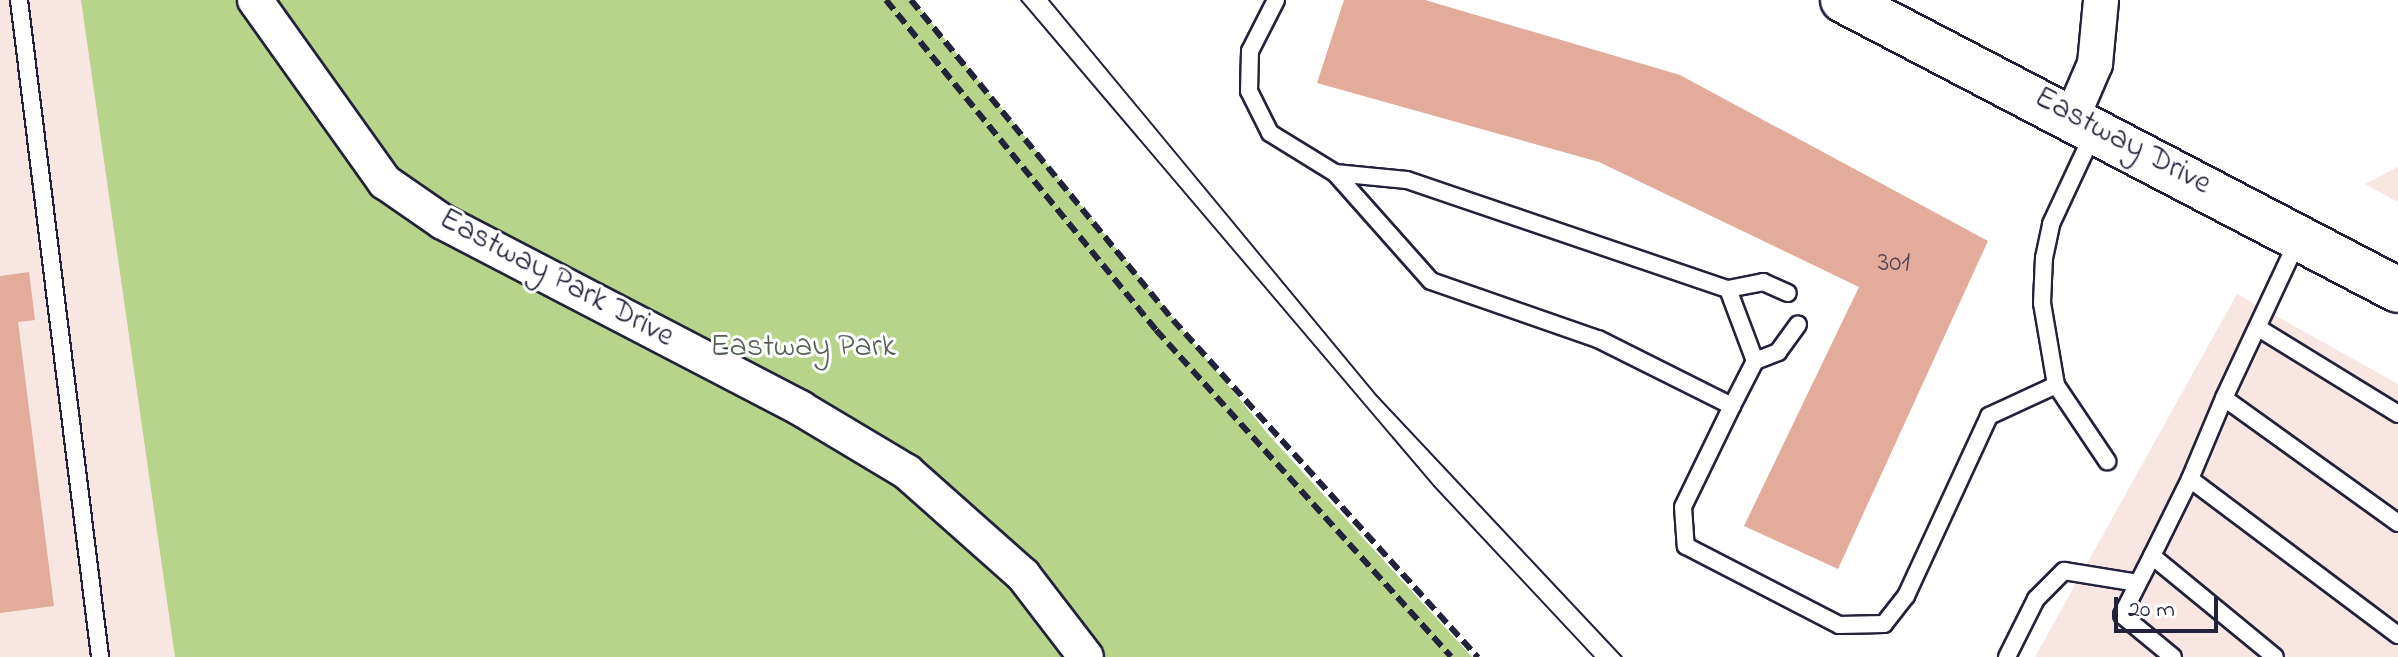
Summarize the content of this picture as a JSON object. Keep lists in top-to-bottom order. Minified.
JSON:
{"streets":{"main road":["Eastway Drive"],"street":["Eastway Park Drive"]},"parks":["Eastway Park"],"house_numbers":["301"],"scale_bar":"20 m"}
